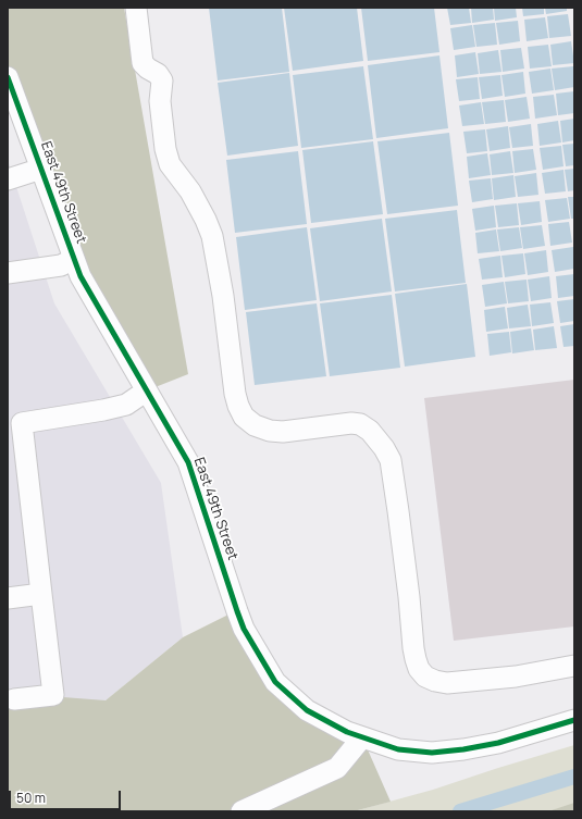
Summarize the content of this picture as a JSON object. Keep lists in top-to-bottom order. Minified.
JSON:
{"streets":{"street":["East 49th Street"]},"scale_bar":"50 m"}
